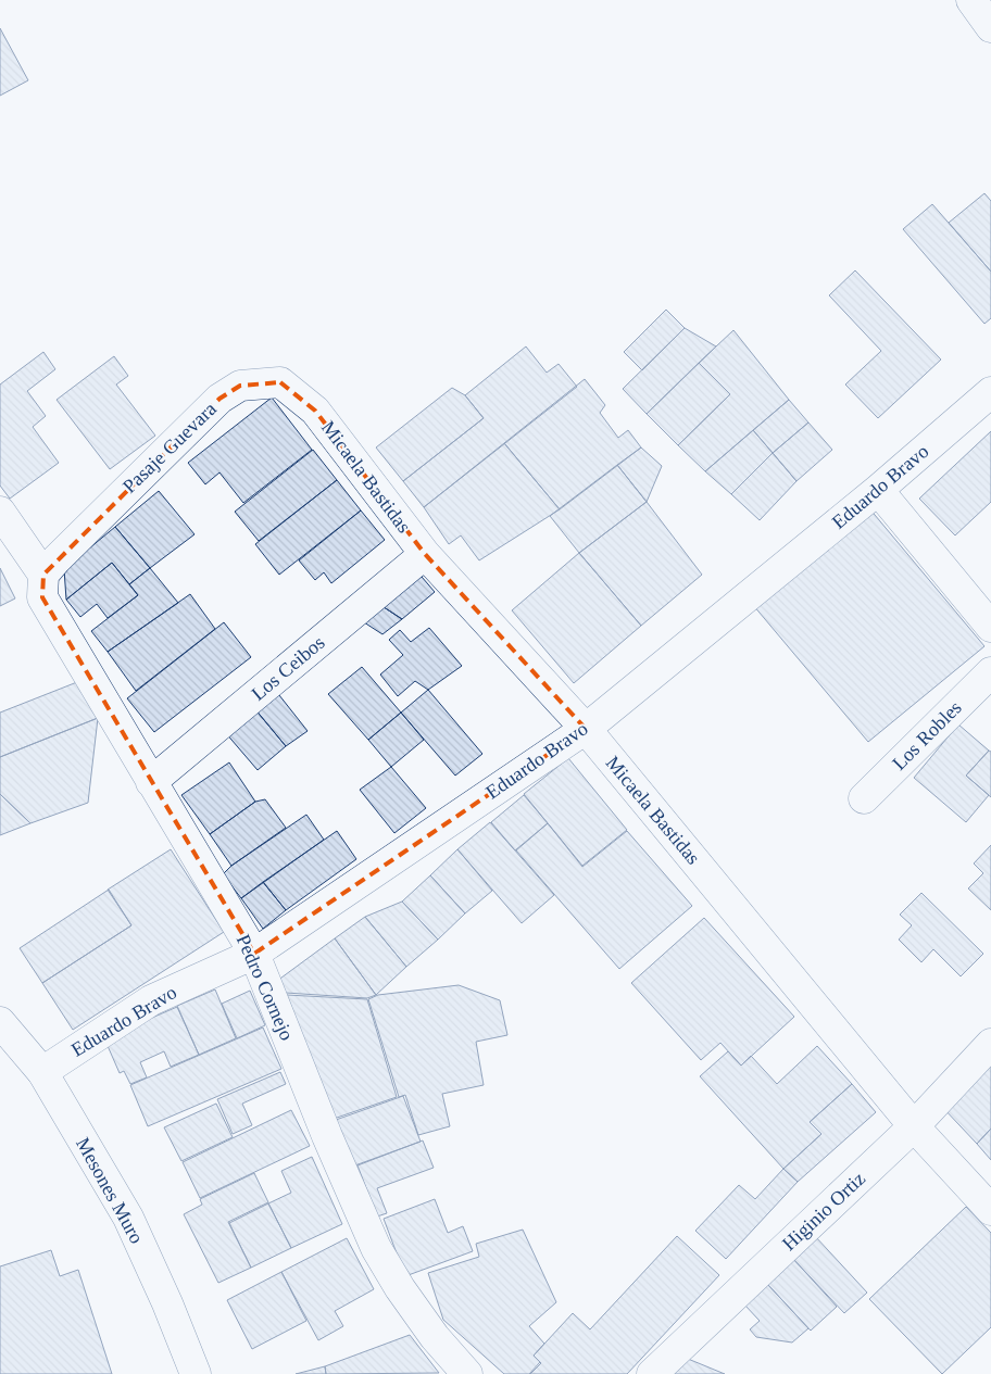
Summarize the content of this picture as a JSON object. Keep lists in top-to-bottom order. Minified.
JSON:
{"streets":{"main road":["Pasaje Guevara","Micaela Bastidas","Eduardo Bravo","Los Ceibos","Los Robles","Pedro Cornejo","Mesones Muro","Higinio Ortiz"]},"crossings":[["Pasaje Guevara","Micaela Bastidas"],["Pasaje Guevara","Pedro Cornejo"],["Micaela Bastidas","Eduardo Bravo"],["Micaela Bastidas","Los Ceibos"],["Micaela Bastidas","Higinio Ortiz"],["Eduardo Bravo","Pedro Cornejo"],["Eduardo Bravo","Mesones Muro"],["Los Ceibos","Pedro Cornejo"]]}
